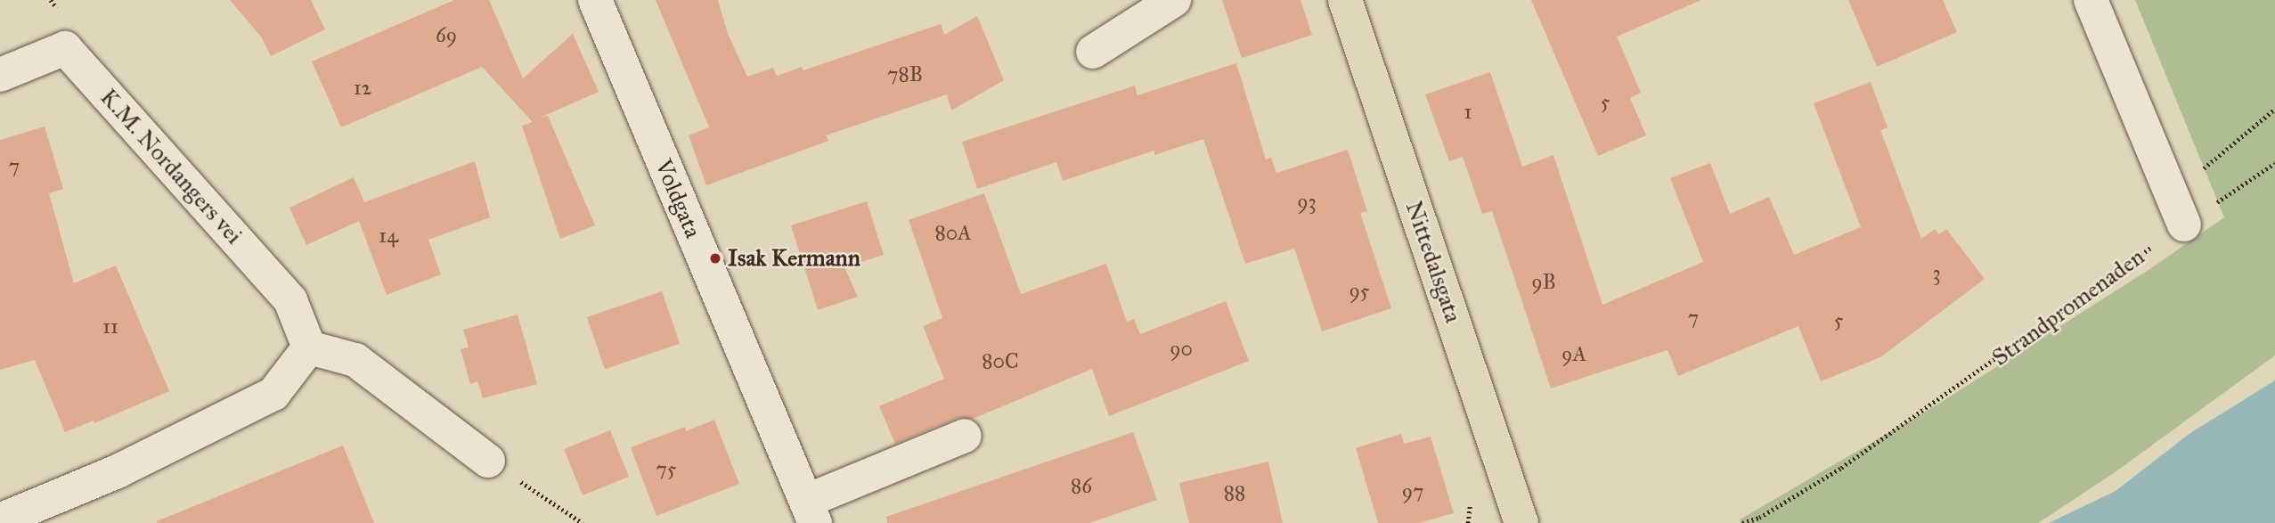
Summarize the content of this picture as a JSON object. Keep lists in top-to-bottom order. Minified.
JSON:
{"streets":{"main road":["Nittedalsgata"],"street":["K.M. Nordangers vei","Voldgata"],"path":["Strandpromenaden"]},"places":["Isak Kermann"],"house_numbers":["69","78B","12","5","1","7","93","80A","14","3","9B","95","7","5","11","90","9A","80C","75","86","97","88"]}
